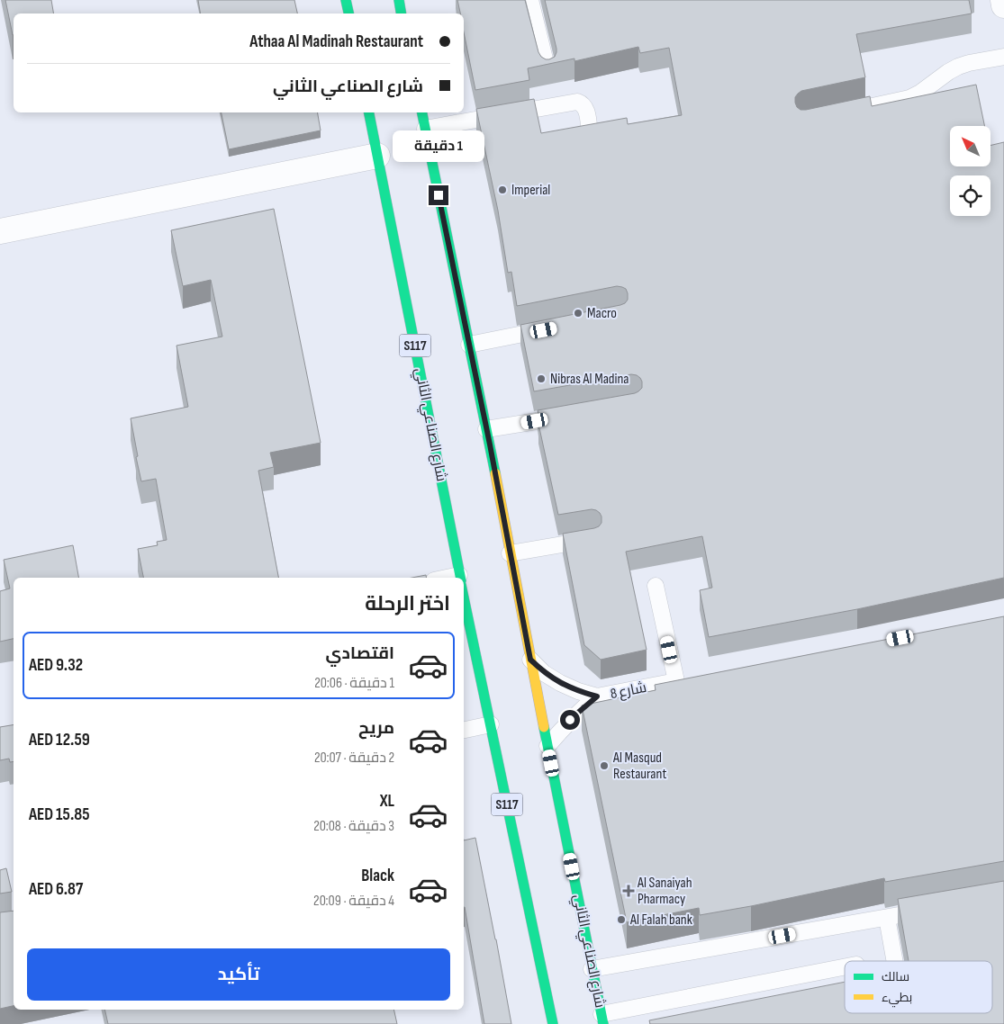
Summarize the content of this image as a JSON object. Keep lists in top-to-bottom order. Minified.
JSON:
{"streets":{"main road":["S117","شارع الصناعي الثاني"],"lane":["شارع 8"]},"crossings":[["شارع الصناعي الثاني","شارع 8"]],"places":{"other":["Imperial","Macro","Nibras Al Madina","Al Masqud Restaurant","Al Falah bank"],"health":["Al Sanaiyah Pharmacy"]},"legend":["سالك","بطيء"],"north":"top left","page":{"banner":["Athaa Al Madinah Restaurant","شارع الصناعي الثاني"],"bubble":"1 دقيقة","heading":"اختر الرحلة","list":[{"name":"اقتصادي","note":"1 دقيقة · 20:06","value":"AED 9.32"},{"name":"مريح","note":"2 دقيقة · 20:07","value":"AED 12.59"},{"name":"XL","note":"3 دقيقة · 20:08","value":"AED 15.85"},{"name":"Black","note":"4 دقيقة · 20:09","value":"AED 6.87"}],"buttons":"تأكيد"}}
